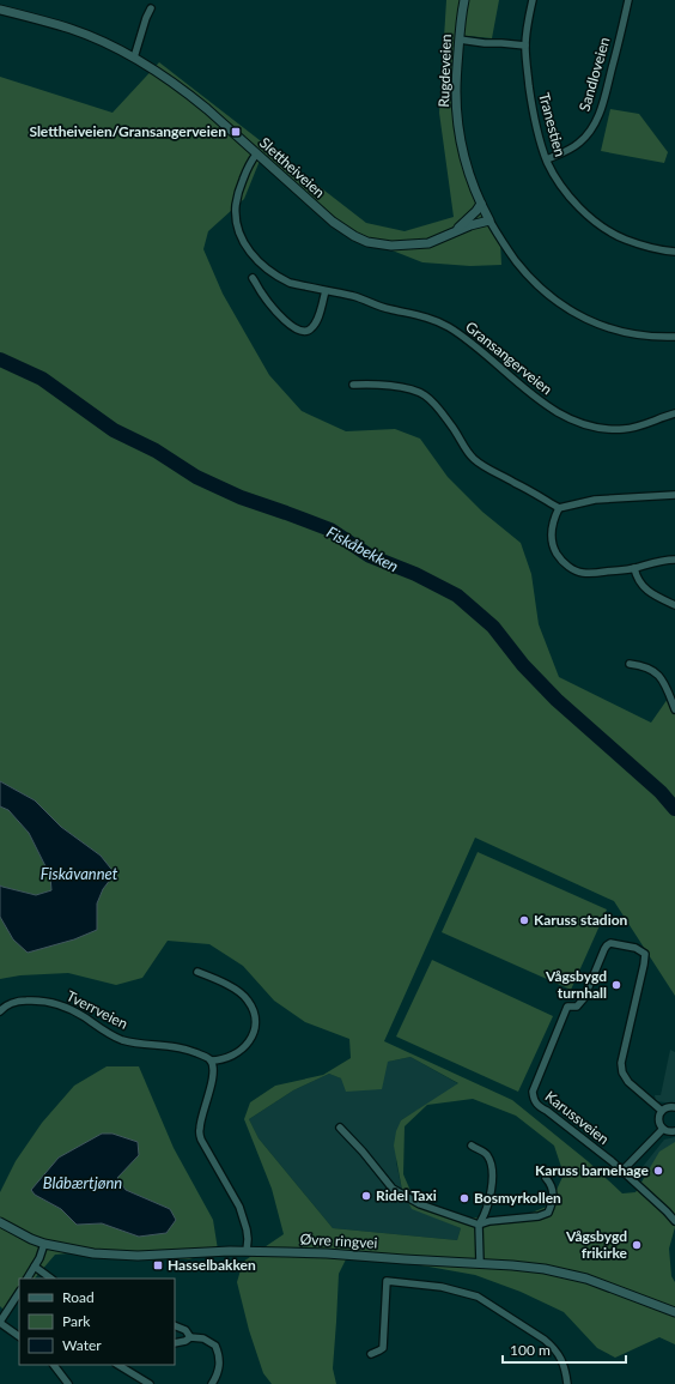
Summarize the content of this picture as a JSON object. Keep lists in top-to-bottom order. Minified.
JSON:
{"streets":{"street":["Rugdeveien","Sandloveien","Tranestien","Slettheiveien","Gransangerveien","Tverrveien","Karussveien","Øvre ringvei"]},"crossings":[["Rugdeveien","Slettheiveien"],["Sandloveien","Tranestien"],["Slettheiveien","Gransangerveien"]],"water":["Fiskåbekken","Fiskåvannet","Blåbærtjønn"],"places":{"transit":["Slettheiveien/Gransangerveien","Hasselbakken"],"other":["Karuss stadion","Vågsbygd turnhall","Karuss barnehage","Ridel Taxi","Bosmyrkollen","Vågsbygd frikirke"]},"legend":["Road","Park","Water"],"scale_bar":"100 m"}
